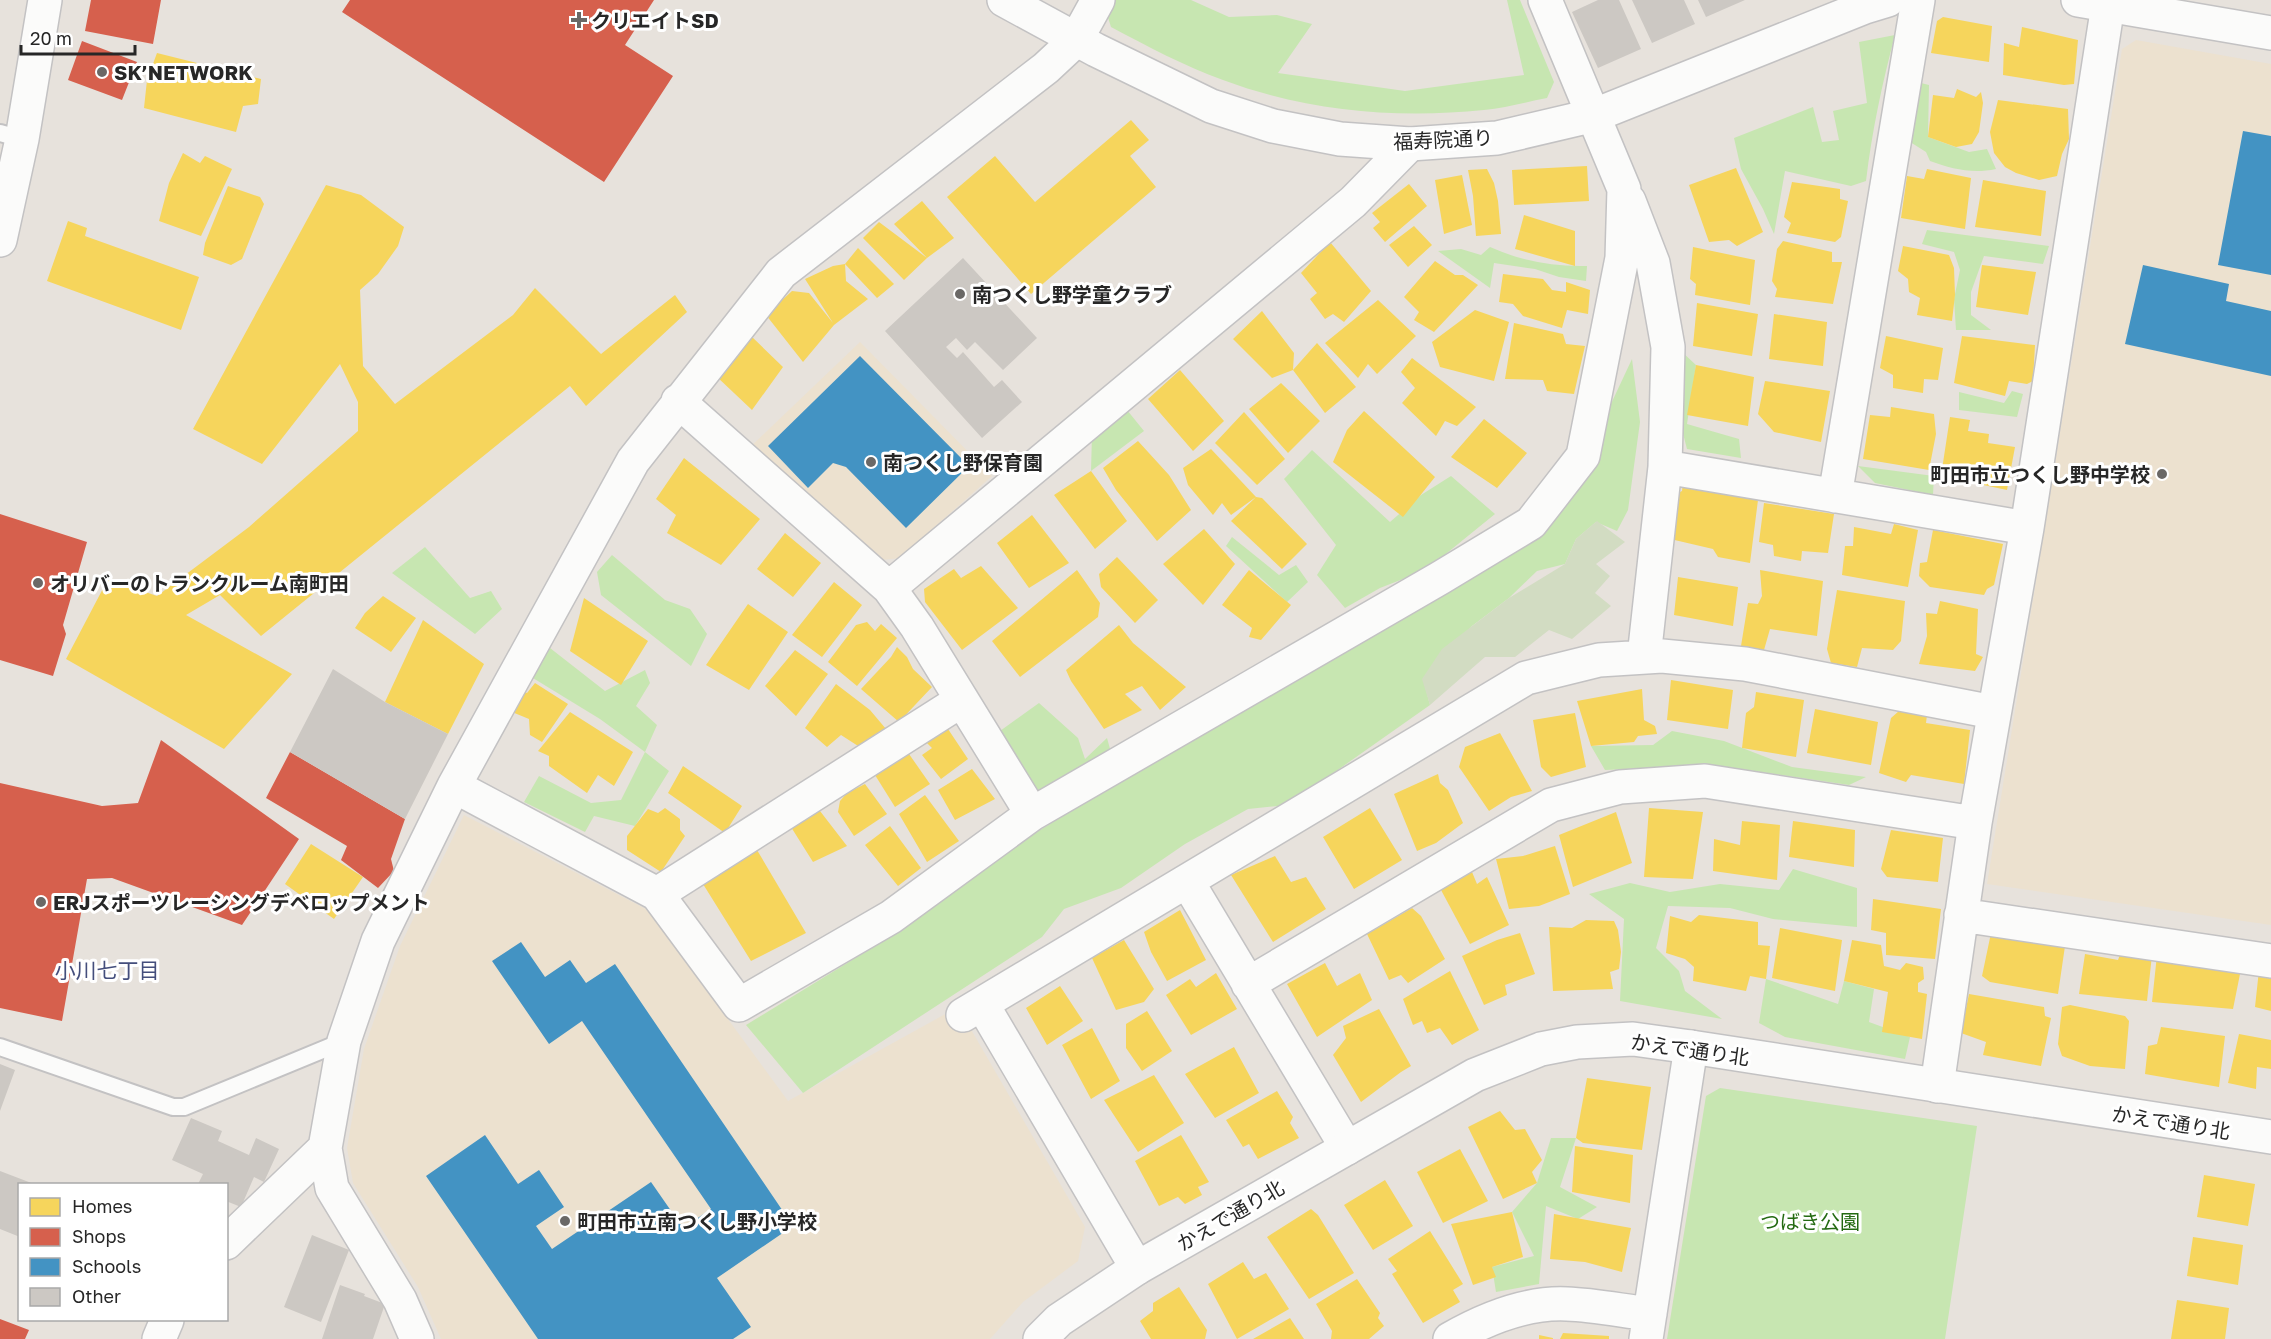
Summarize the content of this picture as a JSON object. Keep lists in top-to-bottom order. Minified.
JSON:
{"streets":{"street":["福寿院通り","かえで通り北"]},"districts":["小川七丁目"],"parks":["つばき公園"],"places":{"health":["クリエイトSD"],"other":["SK’NETWORK","南つくし野学童クラブ","南つくし野保育園","町田市立つくし野中学校","オリバーのトランクルーム南町田","ERJスポーツレーシングデベロップメント","町田市立南つくし野小学校"]},"legend":["Homes","Shops","Schools","Other"],"scale_bar":"20 m"}
